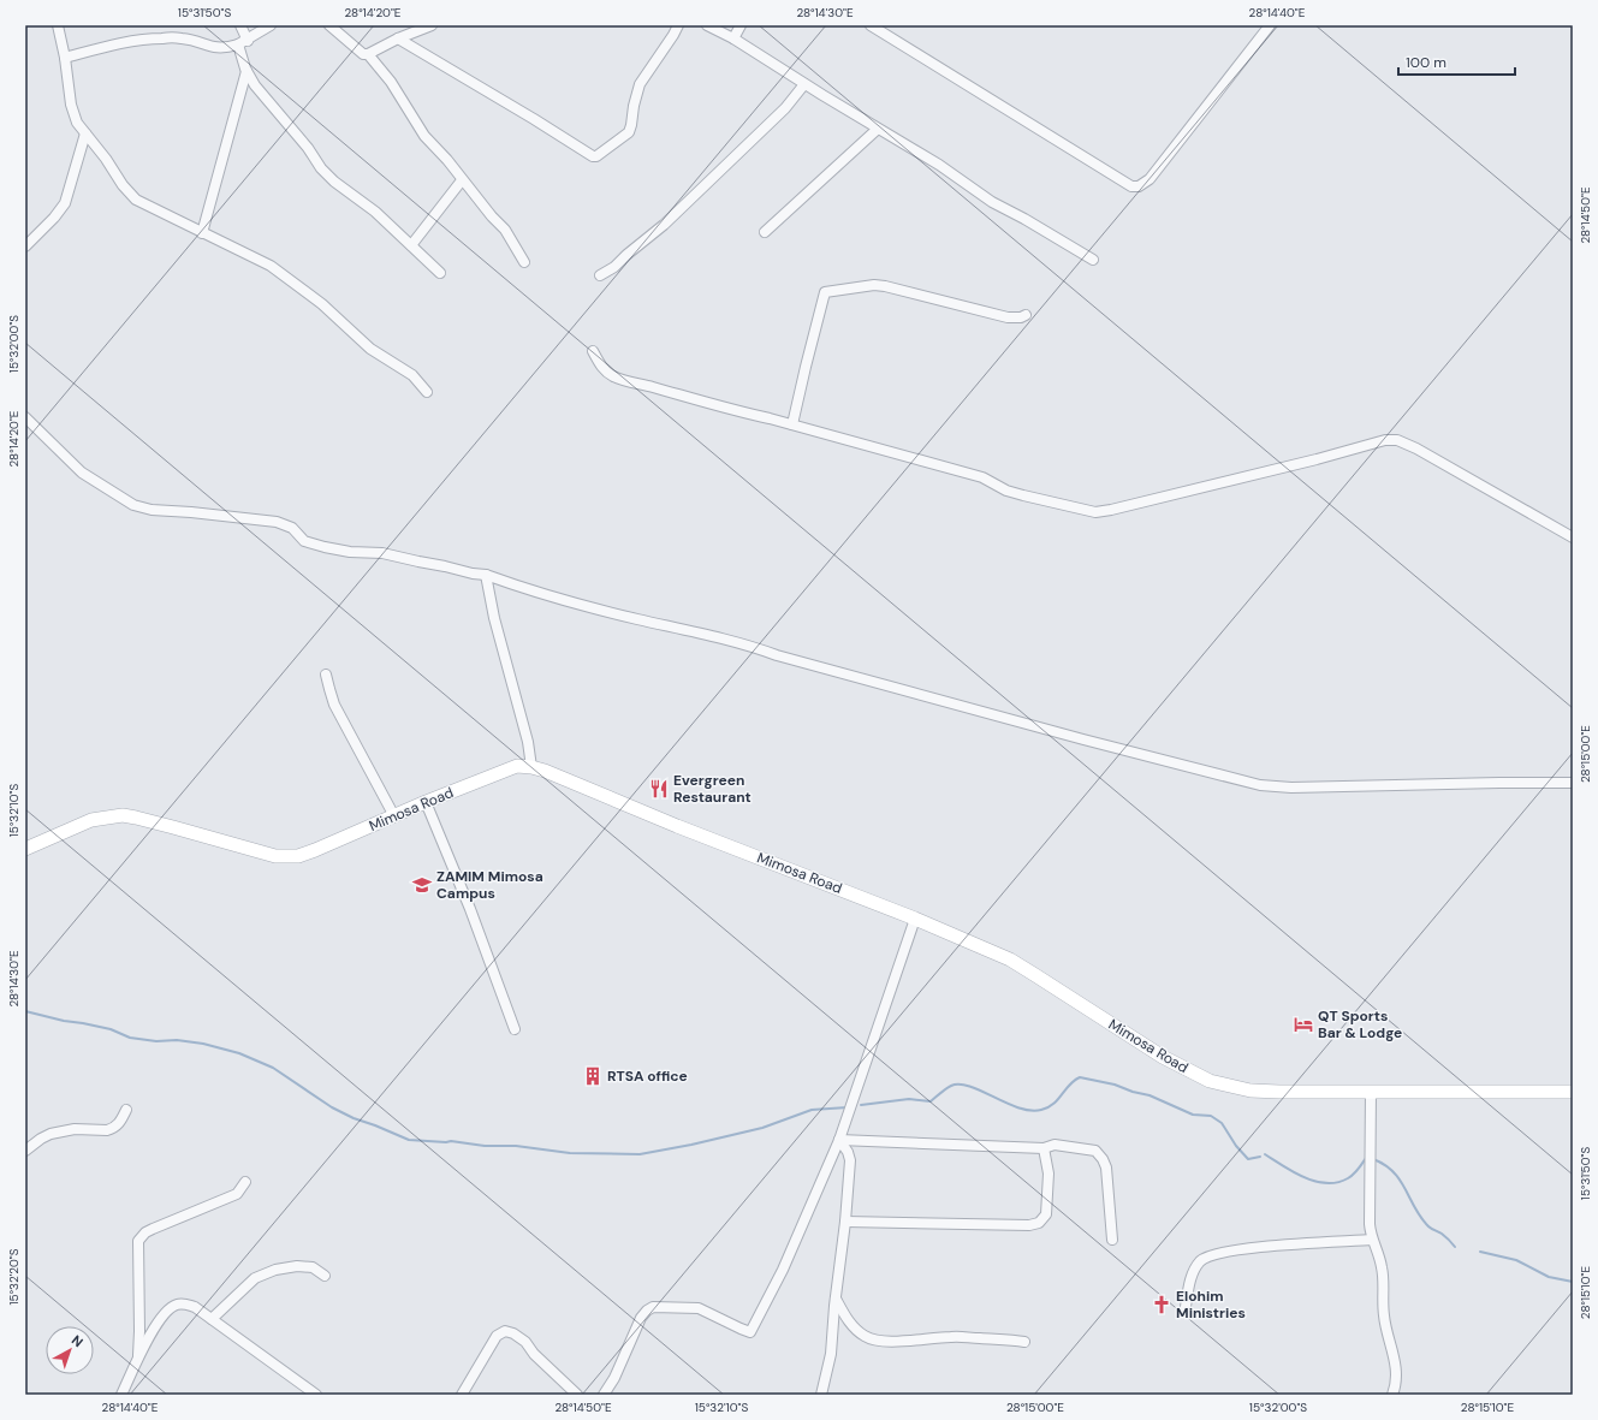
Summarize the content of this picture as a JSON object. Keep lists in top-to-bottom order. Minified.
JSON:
{"streets":{"street":["Mimosa Road"]},"places":{"restaurant":["Evergreen Restaurant"],"school or university":["ZAMIM Mimosa Campus"],"hotel":["QT Sports Bar & Lodge"],"building":["RTSA office"],"church":["Elohim Ministries"]},"scale_bar":"100 m","north":"top right","coordinates":["15°31'50\"S","28°14'20\"E","28°14'30\"E","28°14'40\"E","28°14'50\"E","15°32'00\"S","28°15'00\"E","15°32'10\"S","15°32'20\"S","28°15'10\"E"]}
